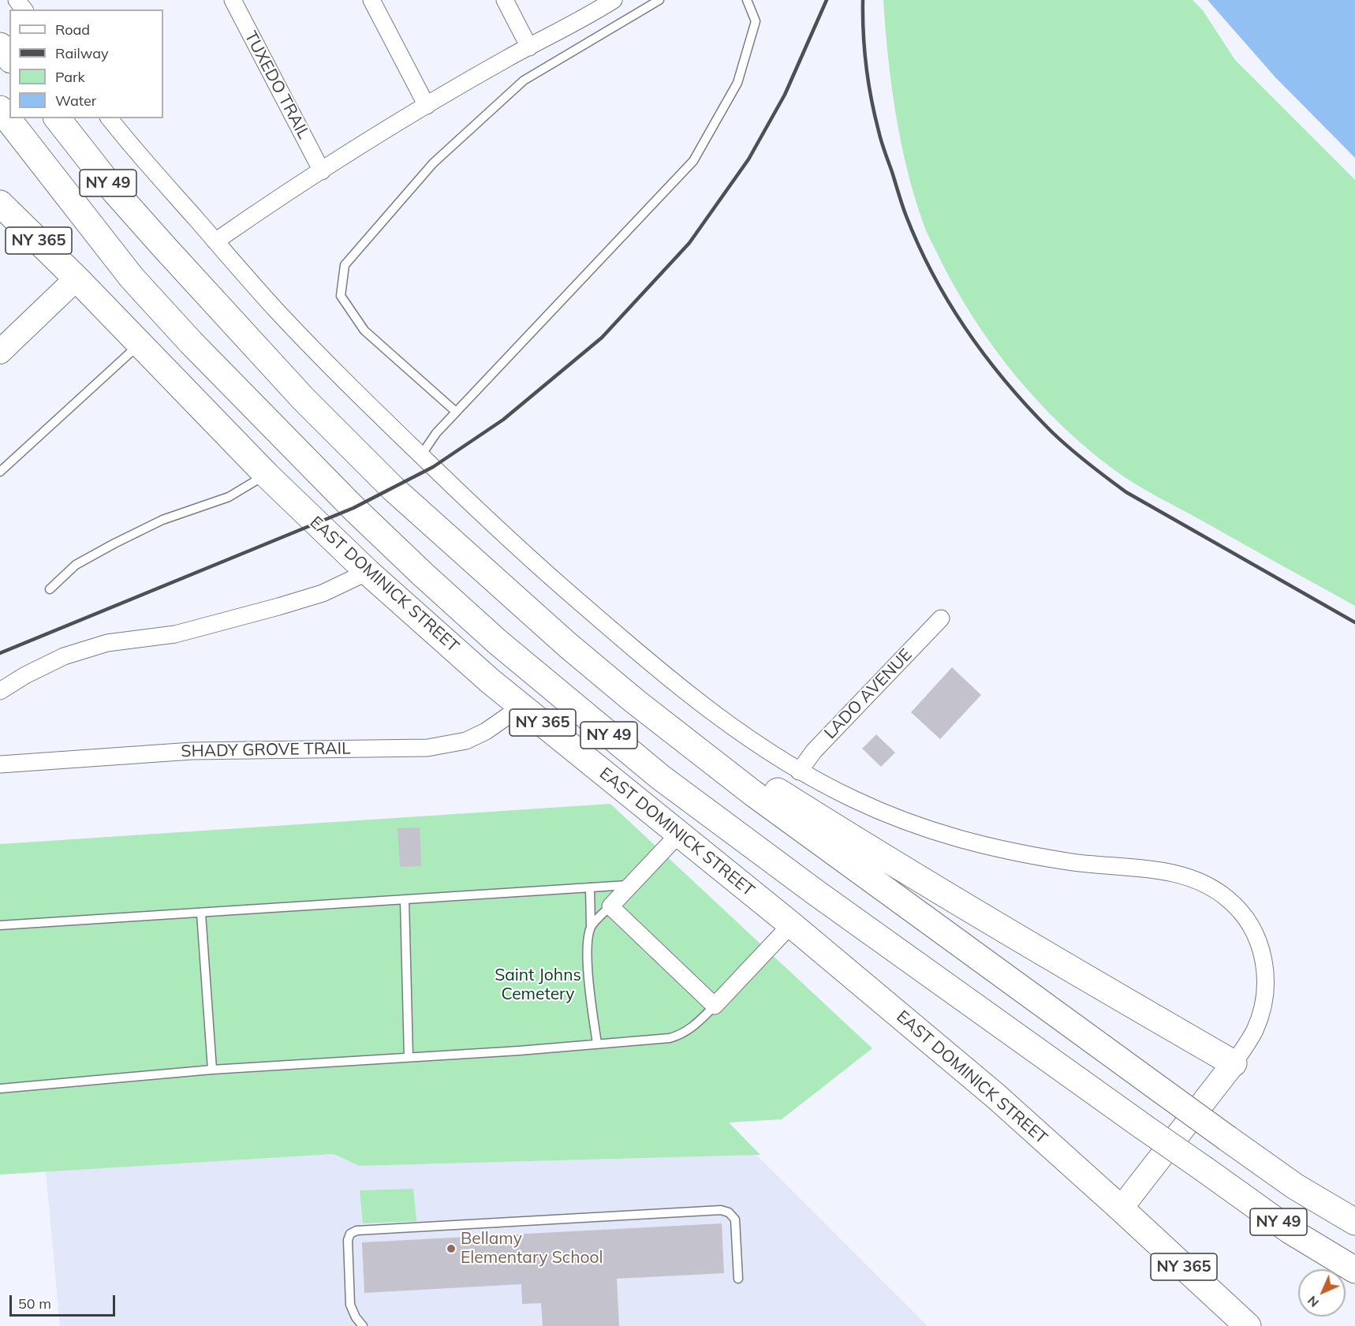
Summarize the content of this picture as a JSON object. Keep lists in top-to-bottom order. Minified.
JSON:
{"streets":{"highway":["NY 49","NY 365","EAST DOMINICK STREET"],"street":["TUXEDO TRAIL","LADO AVENUE","SHADY GROVE TRAIL"]},"crossings":[["EAST DOMINICK STREET","SHADY GROVE TRAIL"]],"parks":["Saint Johns Cemetery"],"places":["Bellamy Elementary School"],"legend":["Road","Railway","Park","Water"],"scale_bar":"50 m","north":"bottom left"}
